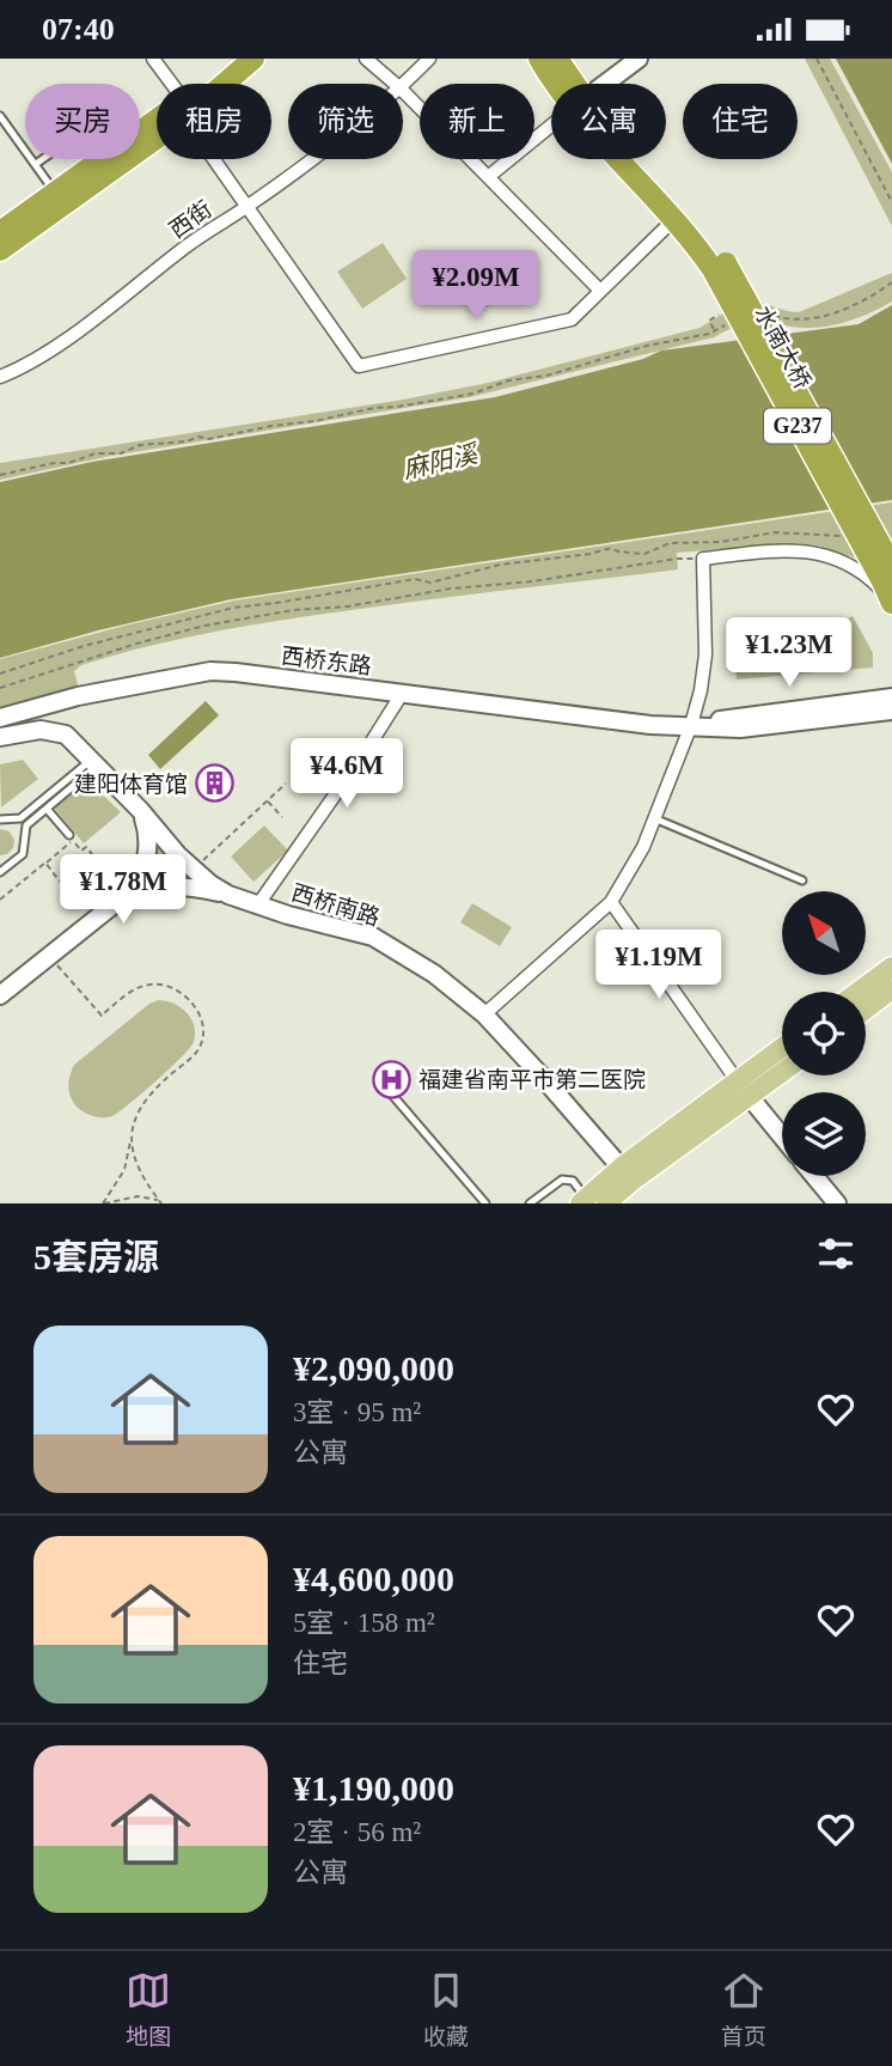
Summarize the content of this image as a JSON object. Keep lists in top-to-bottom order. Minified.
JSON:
{"streets":{"highway":["水南大桥","G237"],"main road":["西桥东路","西桥南路"],"street":["西街"]},"crossings":[["水南大桥","G237"]],"water":["麻阳溪"],"places":{"building":["建阳体育馆"],"hospital":["福建省南平市第二医院"]},"north":"top left","page":{"status":"07:40","chip":["买房","租房","筛选","新上","公寓","住宅"],"price":["¥2.09M","¥1.23M","¥4.6M","¥1.78M","¥1.19M"],"heading":"5套房源","list":[{"name":"¥2,090,000","note":"3室 · 95 m² · 公寓"},{"name":"¥4,600,000","note":"5室 · 158 m² · 住宅"},{"name":"¥1,190,000","note":"2室 · 56 m² · 公寓"}],"tabs":["地图","收藏","首页"]}}
